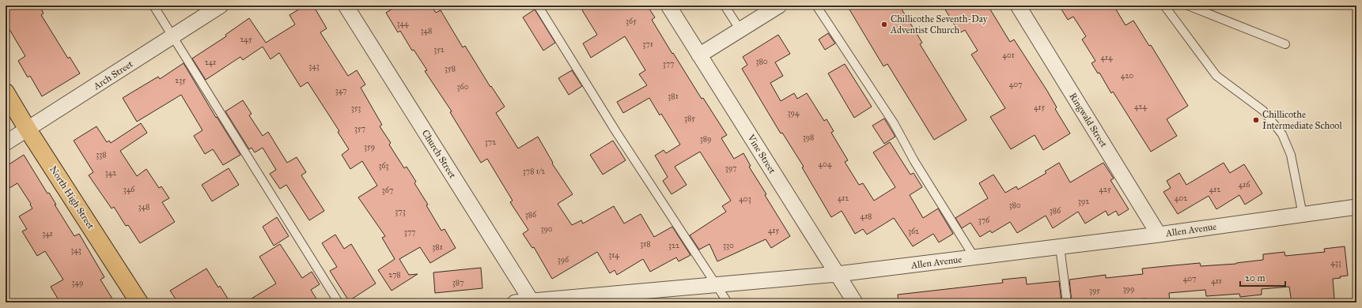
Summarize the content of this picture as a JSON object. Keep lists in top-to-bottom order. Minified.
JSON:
{"streets":{"main road":["North High Street"],"street":["Arch Street","Ringwald Street","Church Street","Vine Street","Allen Avenue"]},"crossings":[["Arch Street","North High Street"],["Ringwald Street","Allen Avenue"],["Church Street","Allen Avenue"],["Vine Street","Allen Avenue"]],"places":["Chillicothe Seventh-Day Adventist Church","Chillicothe Intermediate School"],"house_numbers":["365","344","348","245","371","352","401","414","380","241","377","343","358","420","235","407","360","347","381","424","415","353","394","385","357","398","389","372","359","338","404","363","397","378 1/2","342","416","346","425","412","367","412","402","403","392","380","348","386","373","386","418","376","390","415","362","377","341","318","322","330","381","343","314","396","433","278","407","411","349","387","399","395"],"scale_bar":"20 m"}
